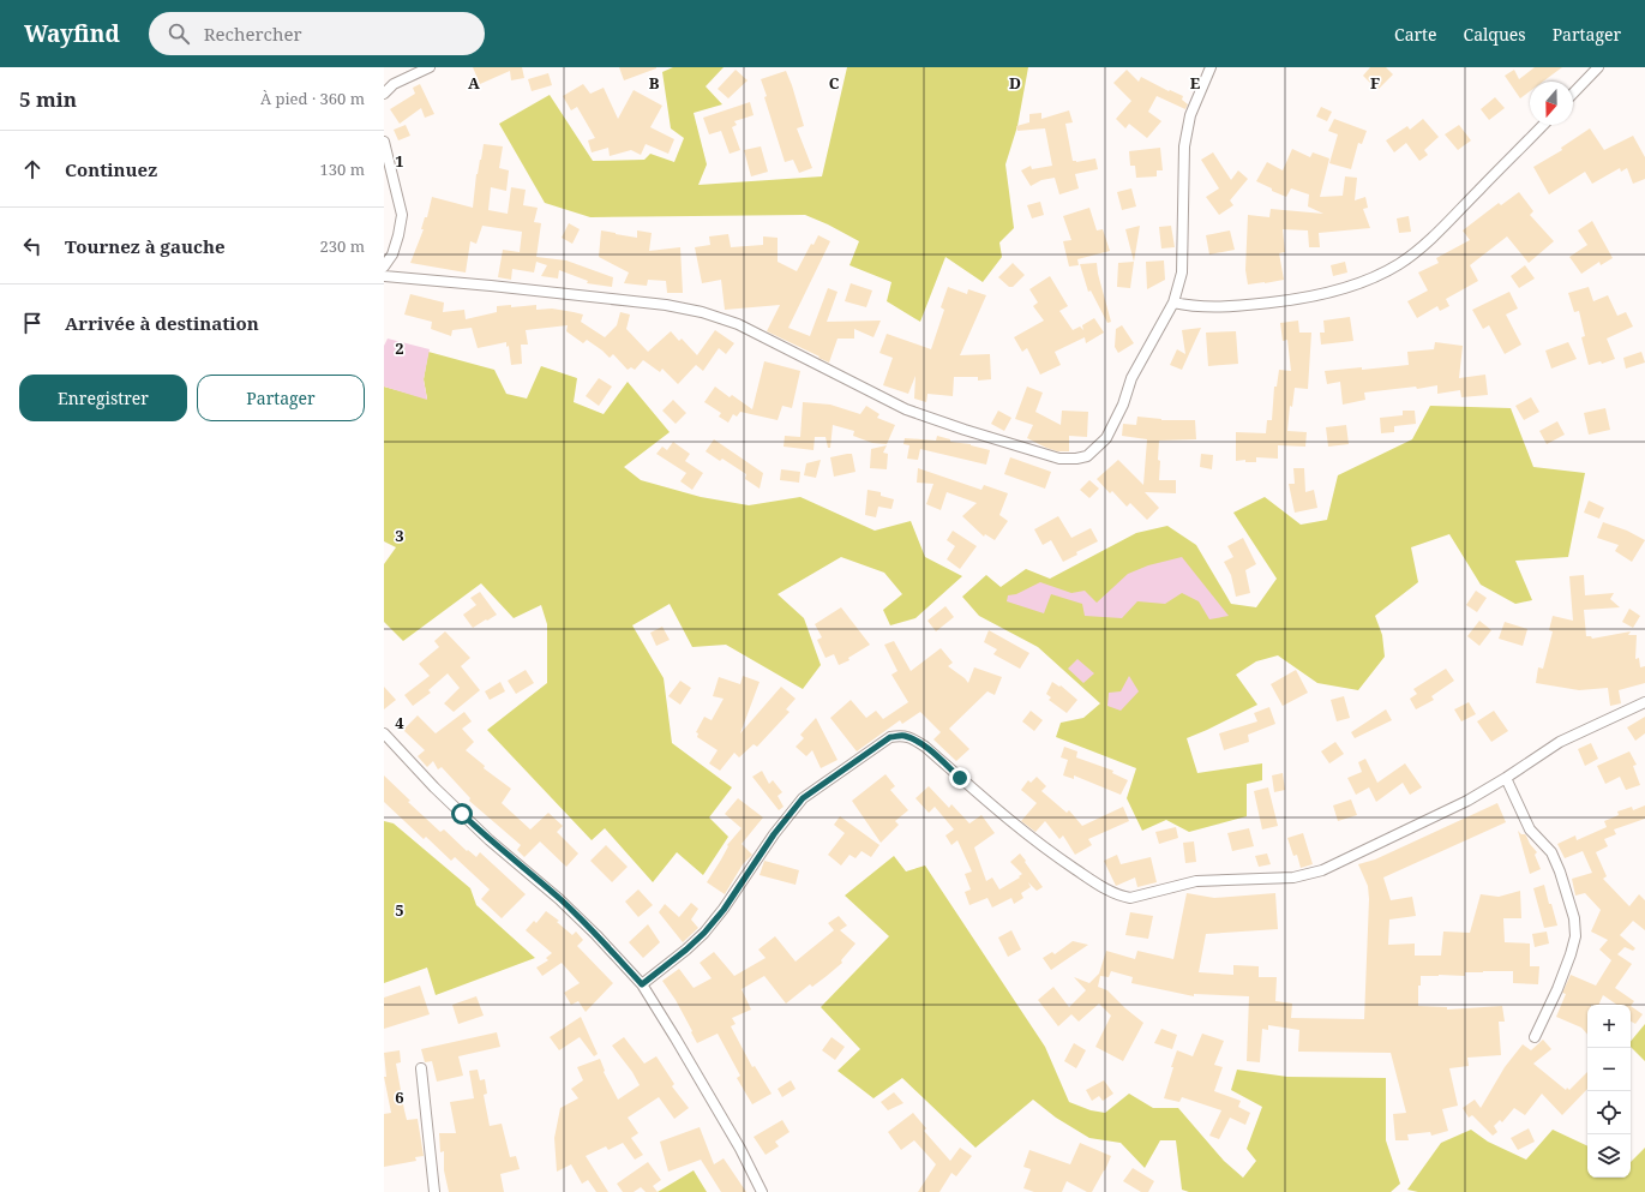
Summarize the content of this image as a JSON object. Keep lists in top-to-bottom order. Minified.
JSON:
{"north":"bottom","page":{"header":"Wayfind","search":"Rechercher","nav":["Carte","Calques","Partager"],"heading":["5 min","À pied · 360 m"],"list":[["Continuez","130 m"],["Tournez à gauche","230 m"],"Arrivée à destination"],"buttons":["Enregistrer","Partager"],"map_buttons":["+","−"]},"grid":{"columns":["A","B","C","D","E","F"],"rows":["1","2","3","4","5","6"]}}
